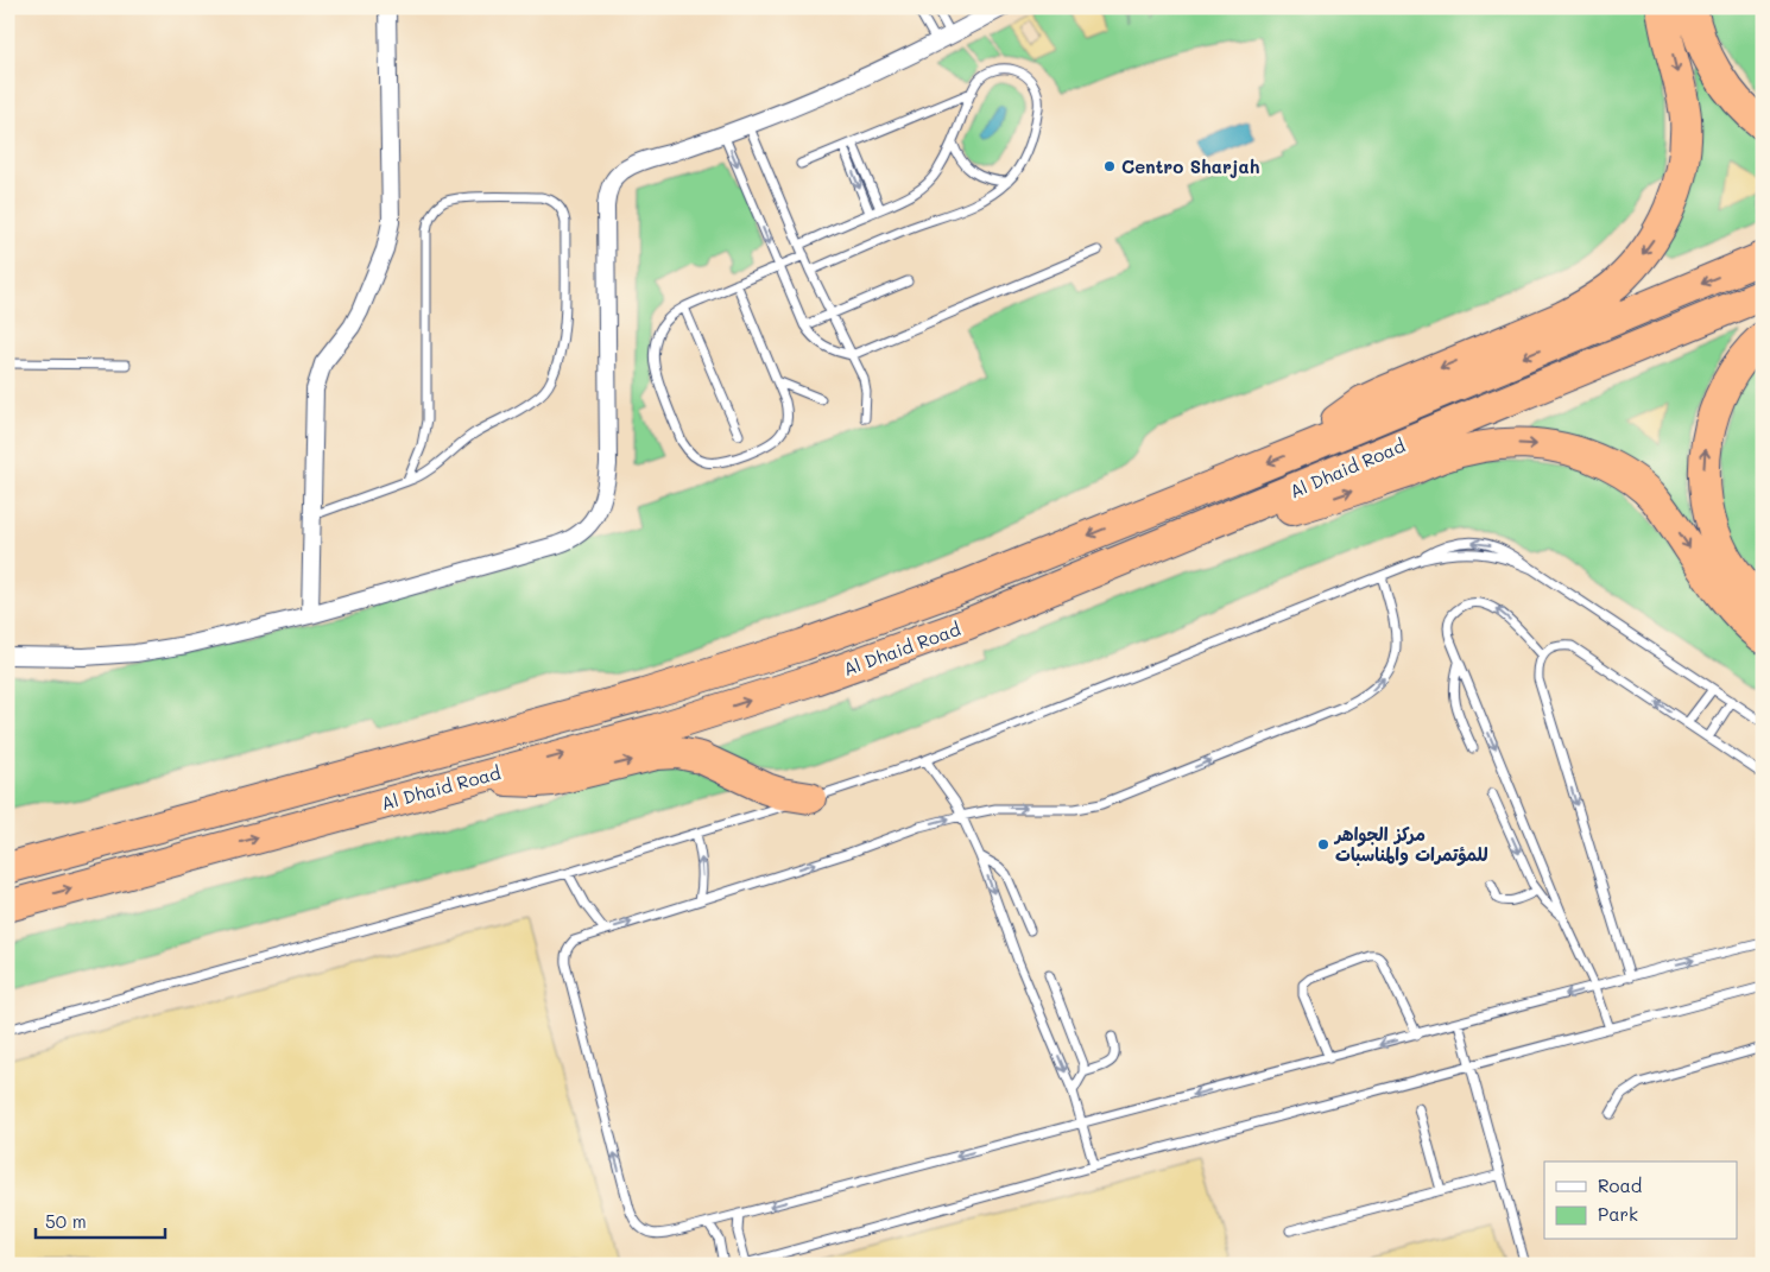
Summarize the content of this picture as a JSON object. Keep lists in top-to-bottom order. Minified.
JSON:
{"streets":{"highway":["Al Dhaid Road"]},"places":["Centro Sharjah","مركز الجواهر للمؤتمرات والمناسبات"],"legend":["Road","Park"],"scale_bar":"50 m"}
